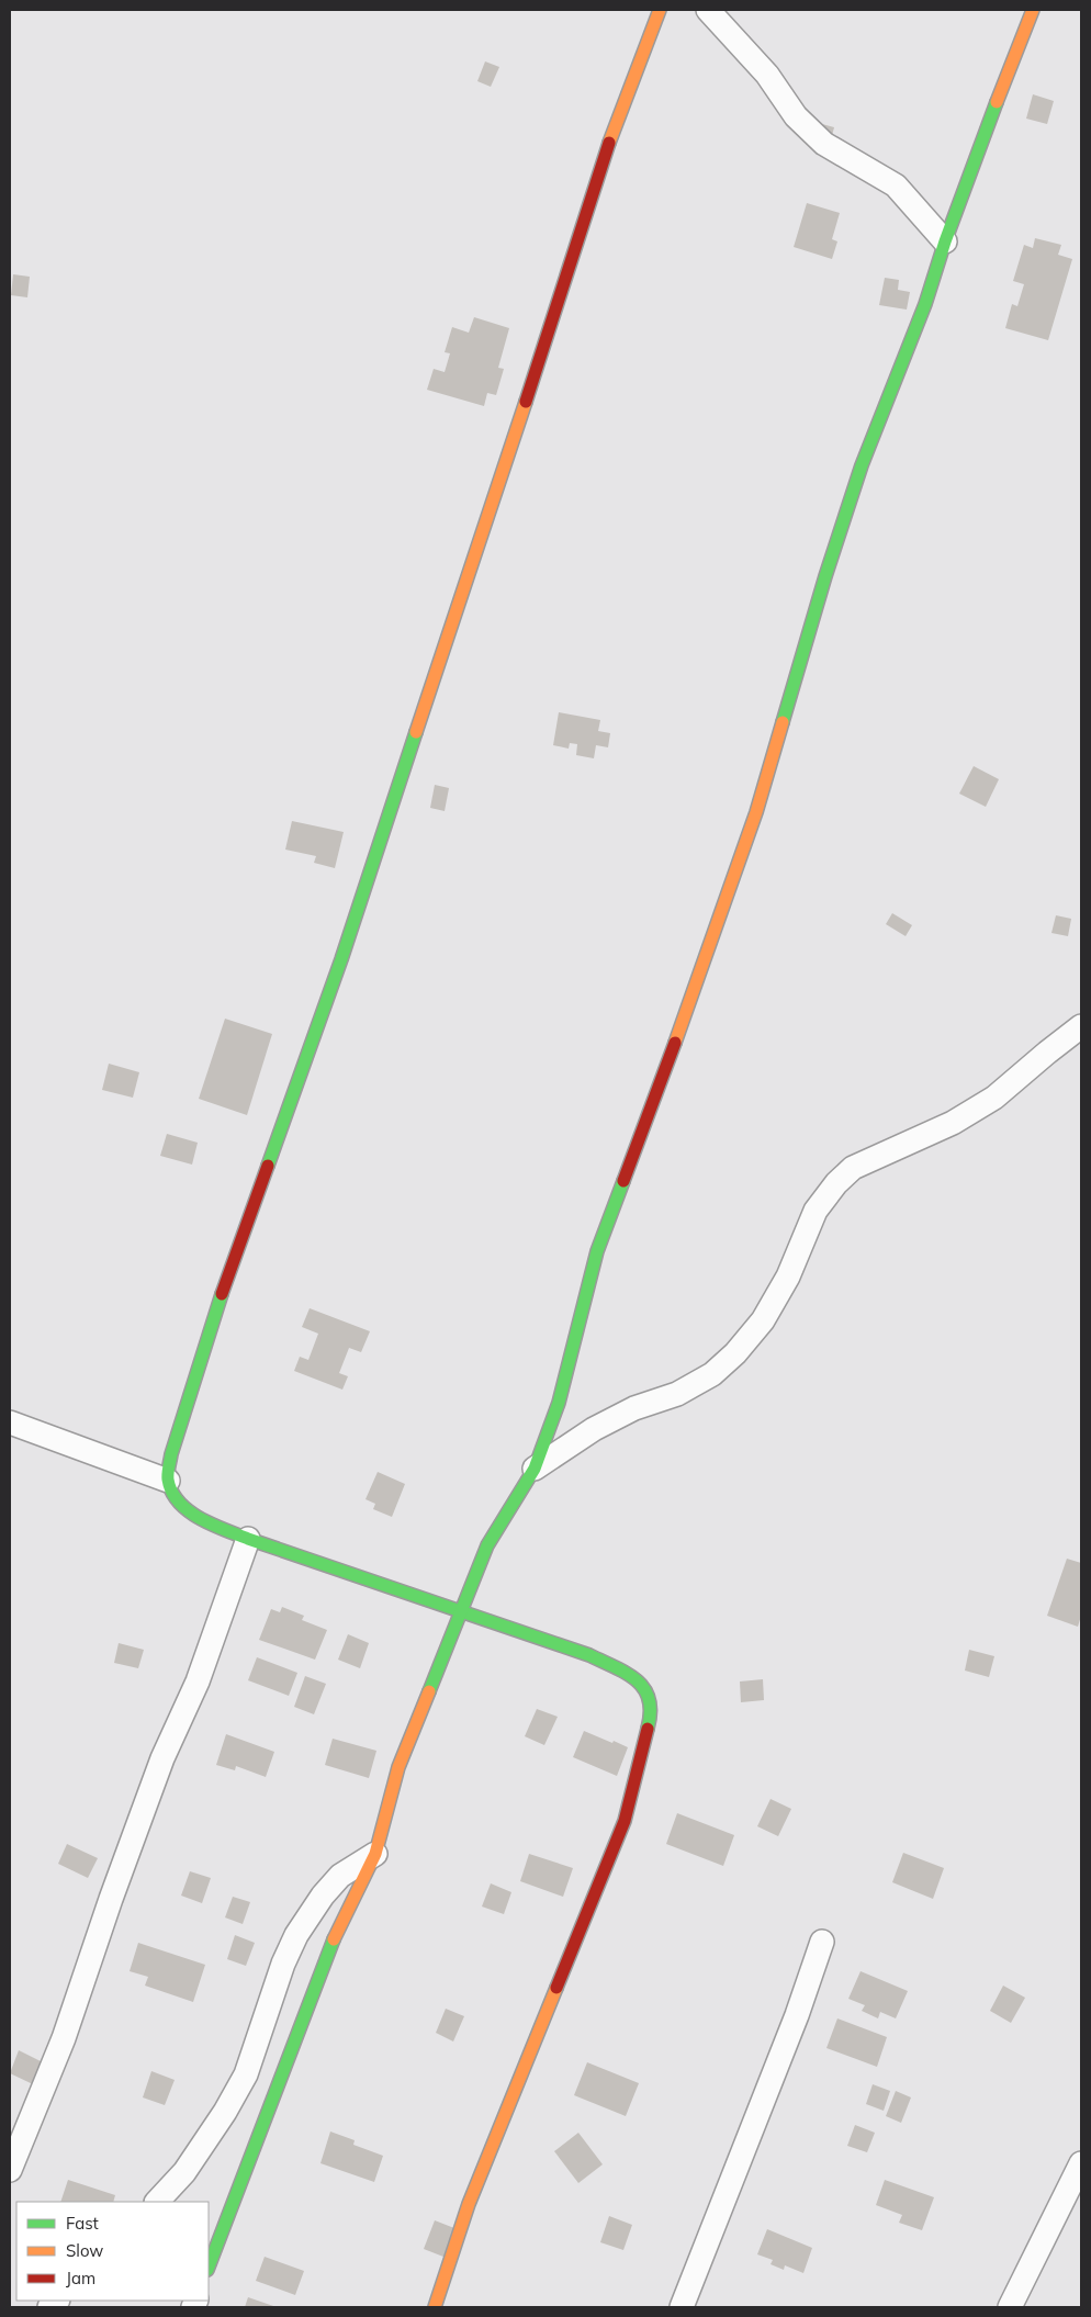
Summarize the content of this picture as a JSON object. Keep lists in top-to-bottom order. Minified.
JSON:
{"legend":["Fast","Slow","Jam"]}
